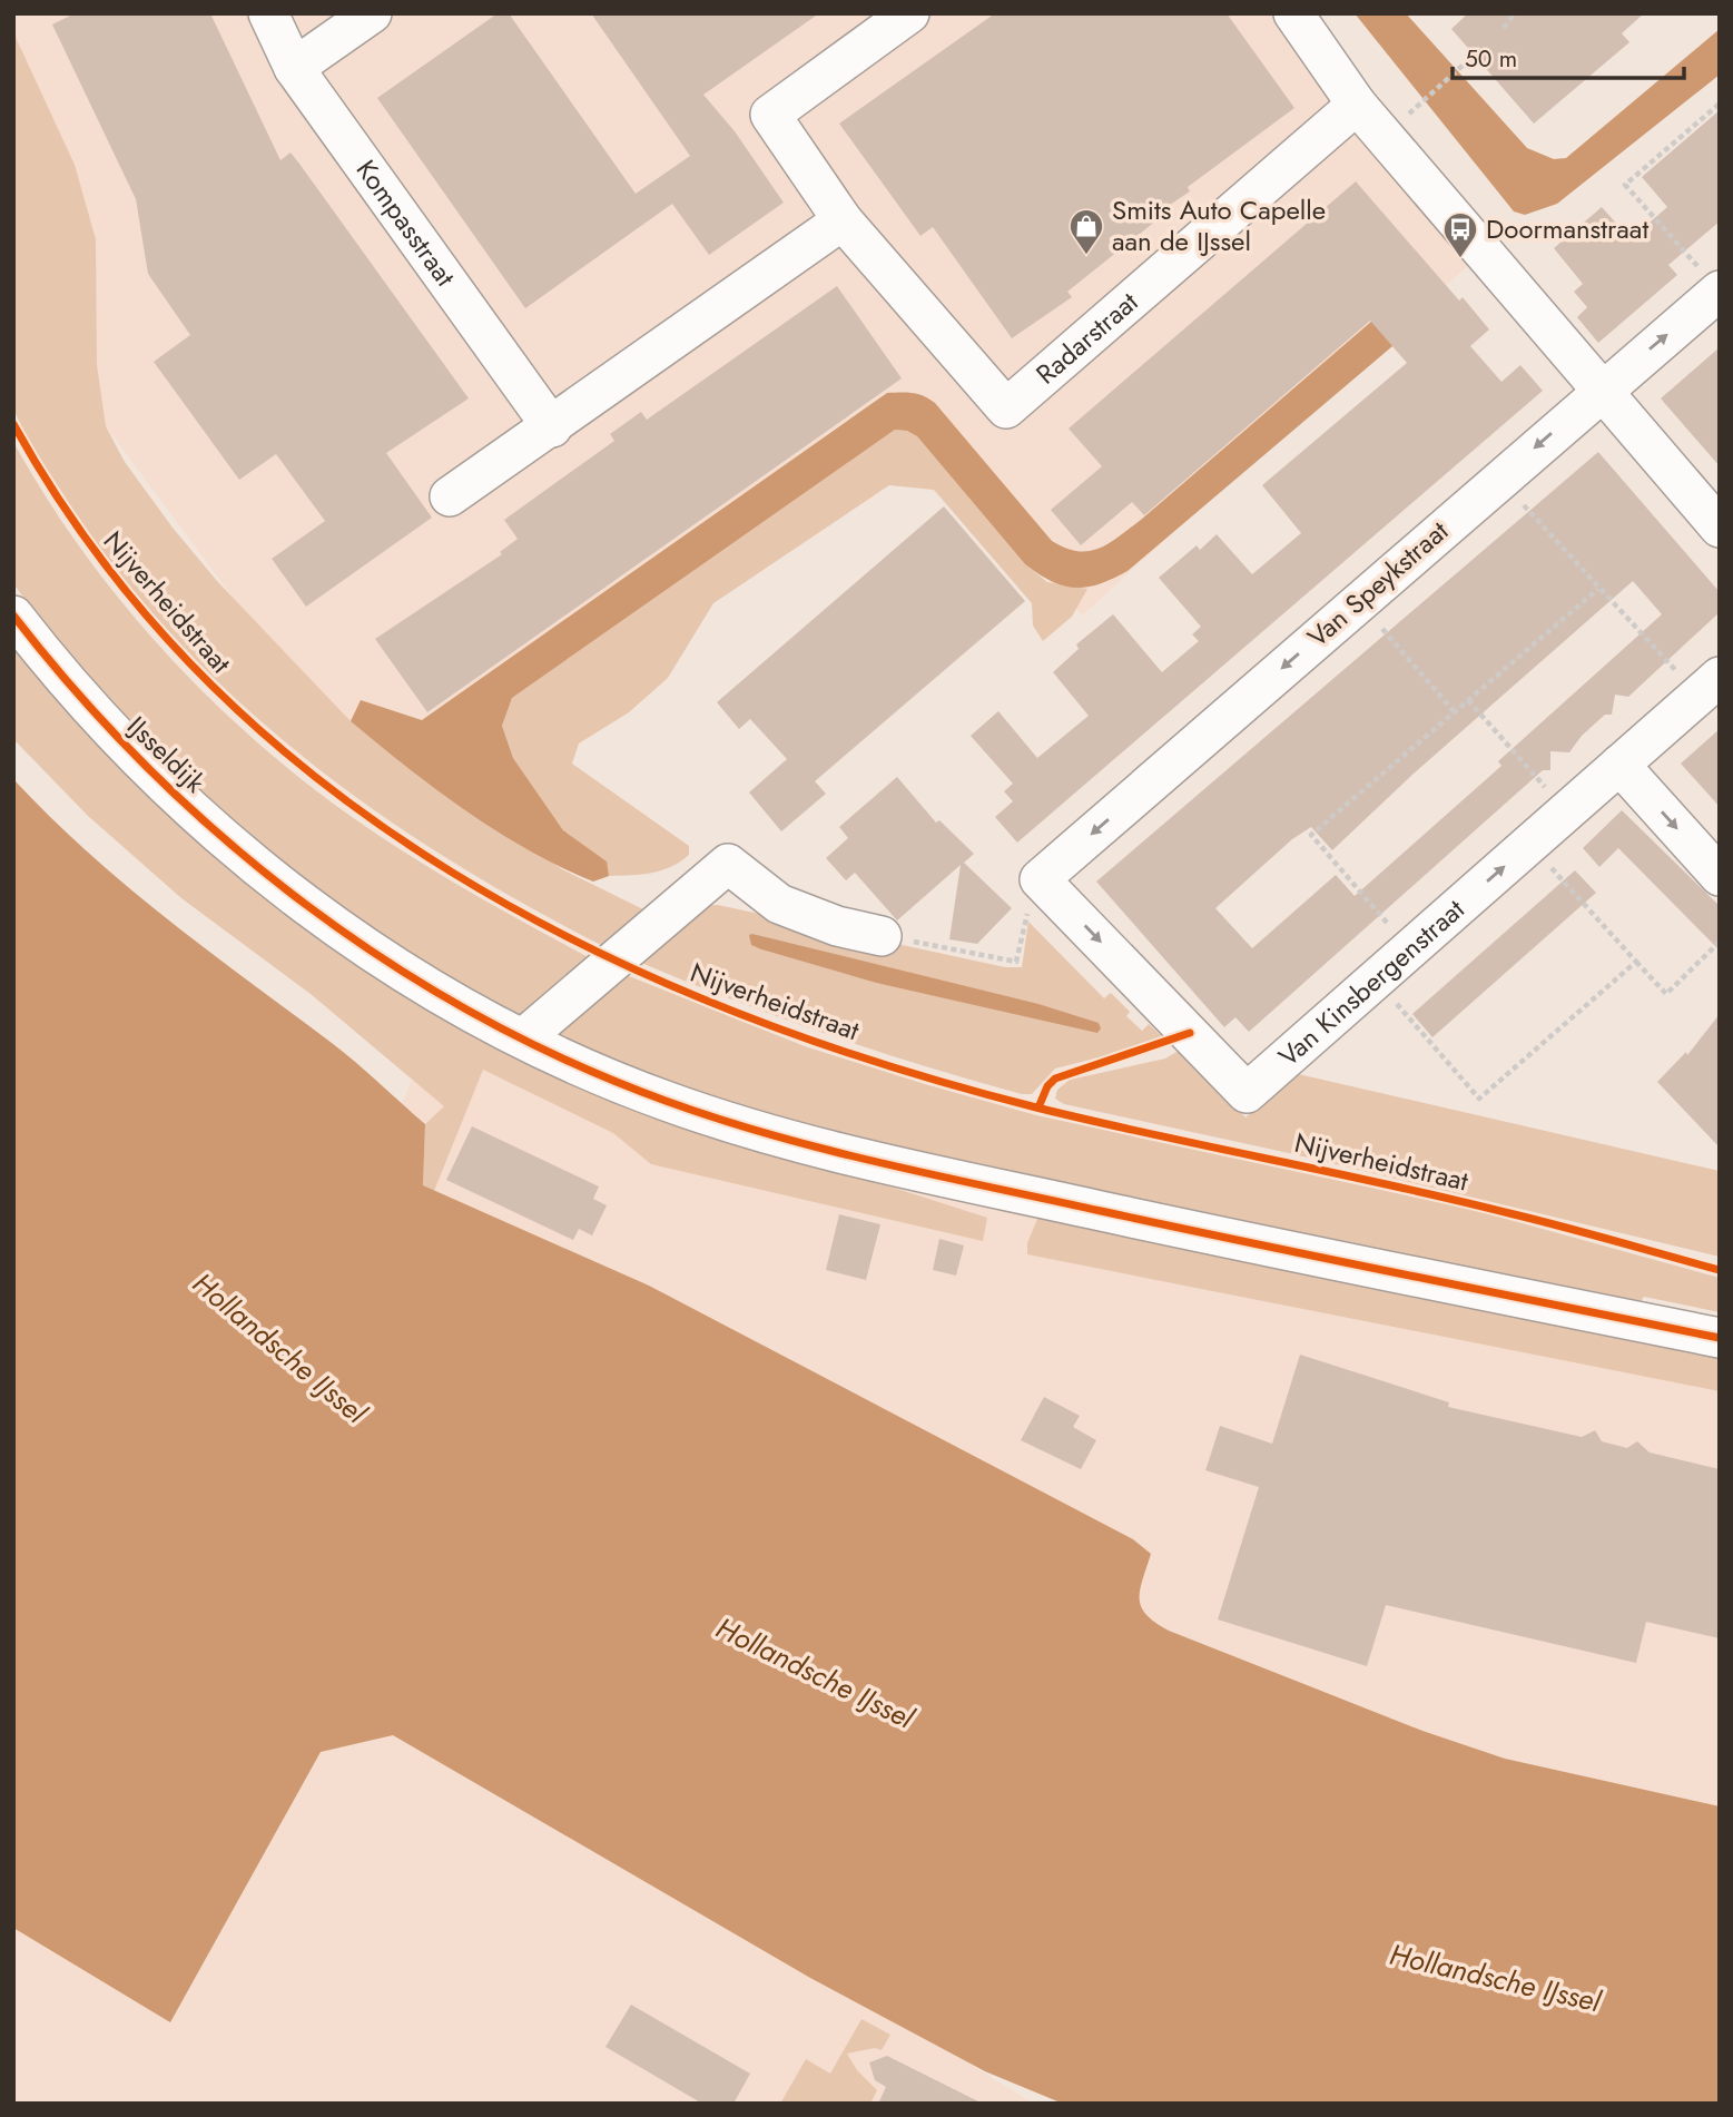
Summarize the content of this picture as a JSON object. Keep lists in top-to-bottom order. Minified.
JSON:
{"streets":{"street":["Kompasstraat","Radarstraat","Van Speykstraat","IJsseldijk","Van Kinsbergenstraat"],"cycle path":["Nijverheidstraat"]},"crossings":[["Van Speykstraat","Van Kinsbergenstraat"]],"water":["Hollandsche IJssel"],"places":{"shop":["Smits Auto Capelle aan de IJssel"],"bus stop":["Doormanstraat"]},"scale_bar":"50 m"}
